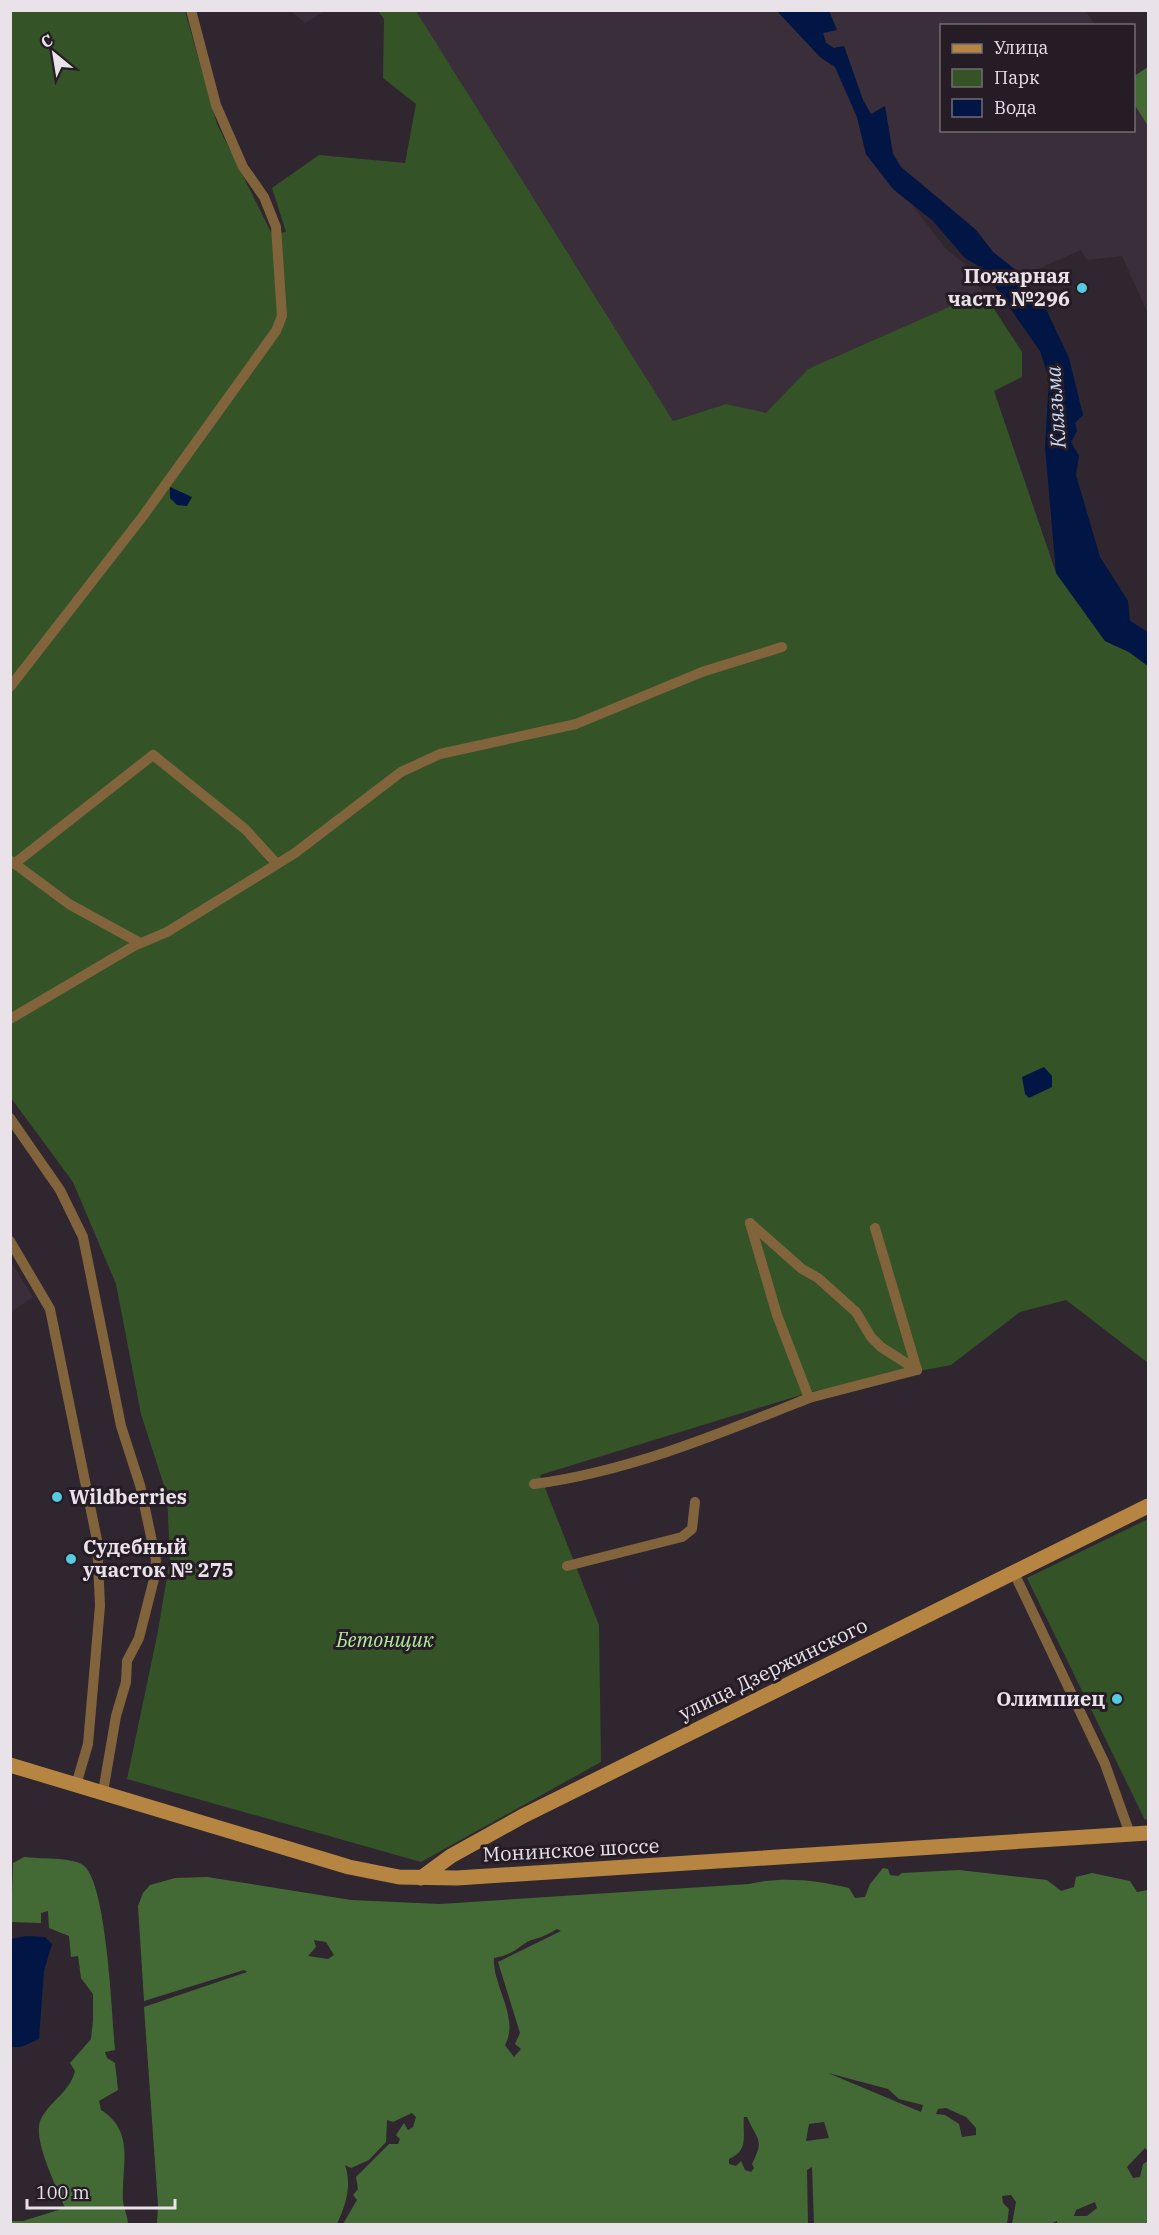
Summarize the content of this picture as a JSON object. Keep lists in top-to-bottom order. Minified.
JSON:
{"streets":{"main road":["улица Дзержинского","Монинское шоссе"]},"crossings":[["улица Дзержинского","Монинское шоссе"]],"water":["Клязьма"],"parks":["Бетонщик"],"places":["Пожарная часть №296","Wildberries","Судебный участок № 275","Олимпиец"],"legend":["Улица","Парк","Вода"],"scale_bar":"100 m","north":"top left"}
